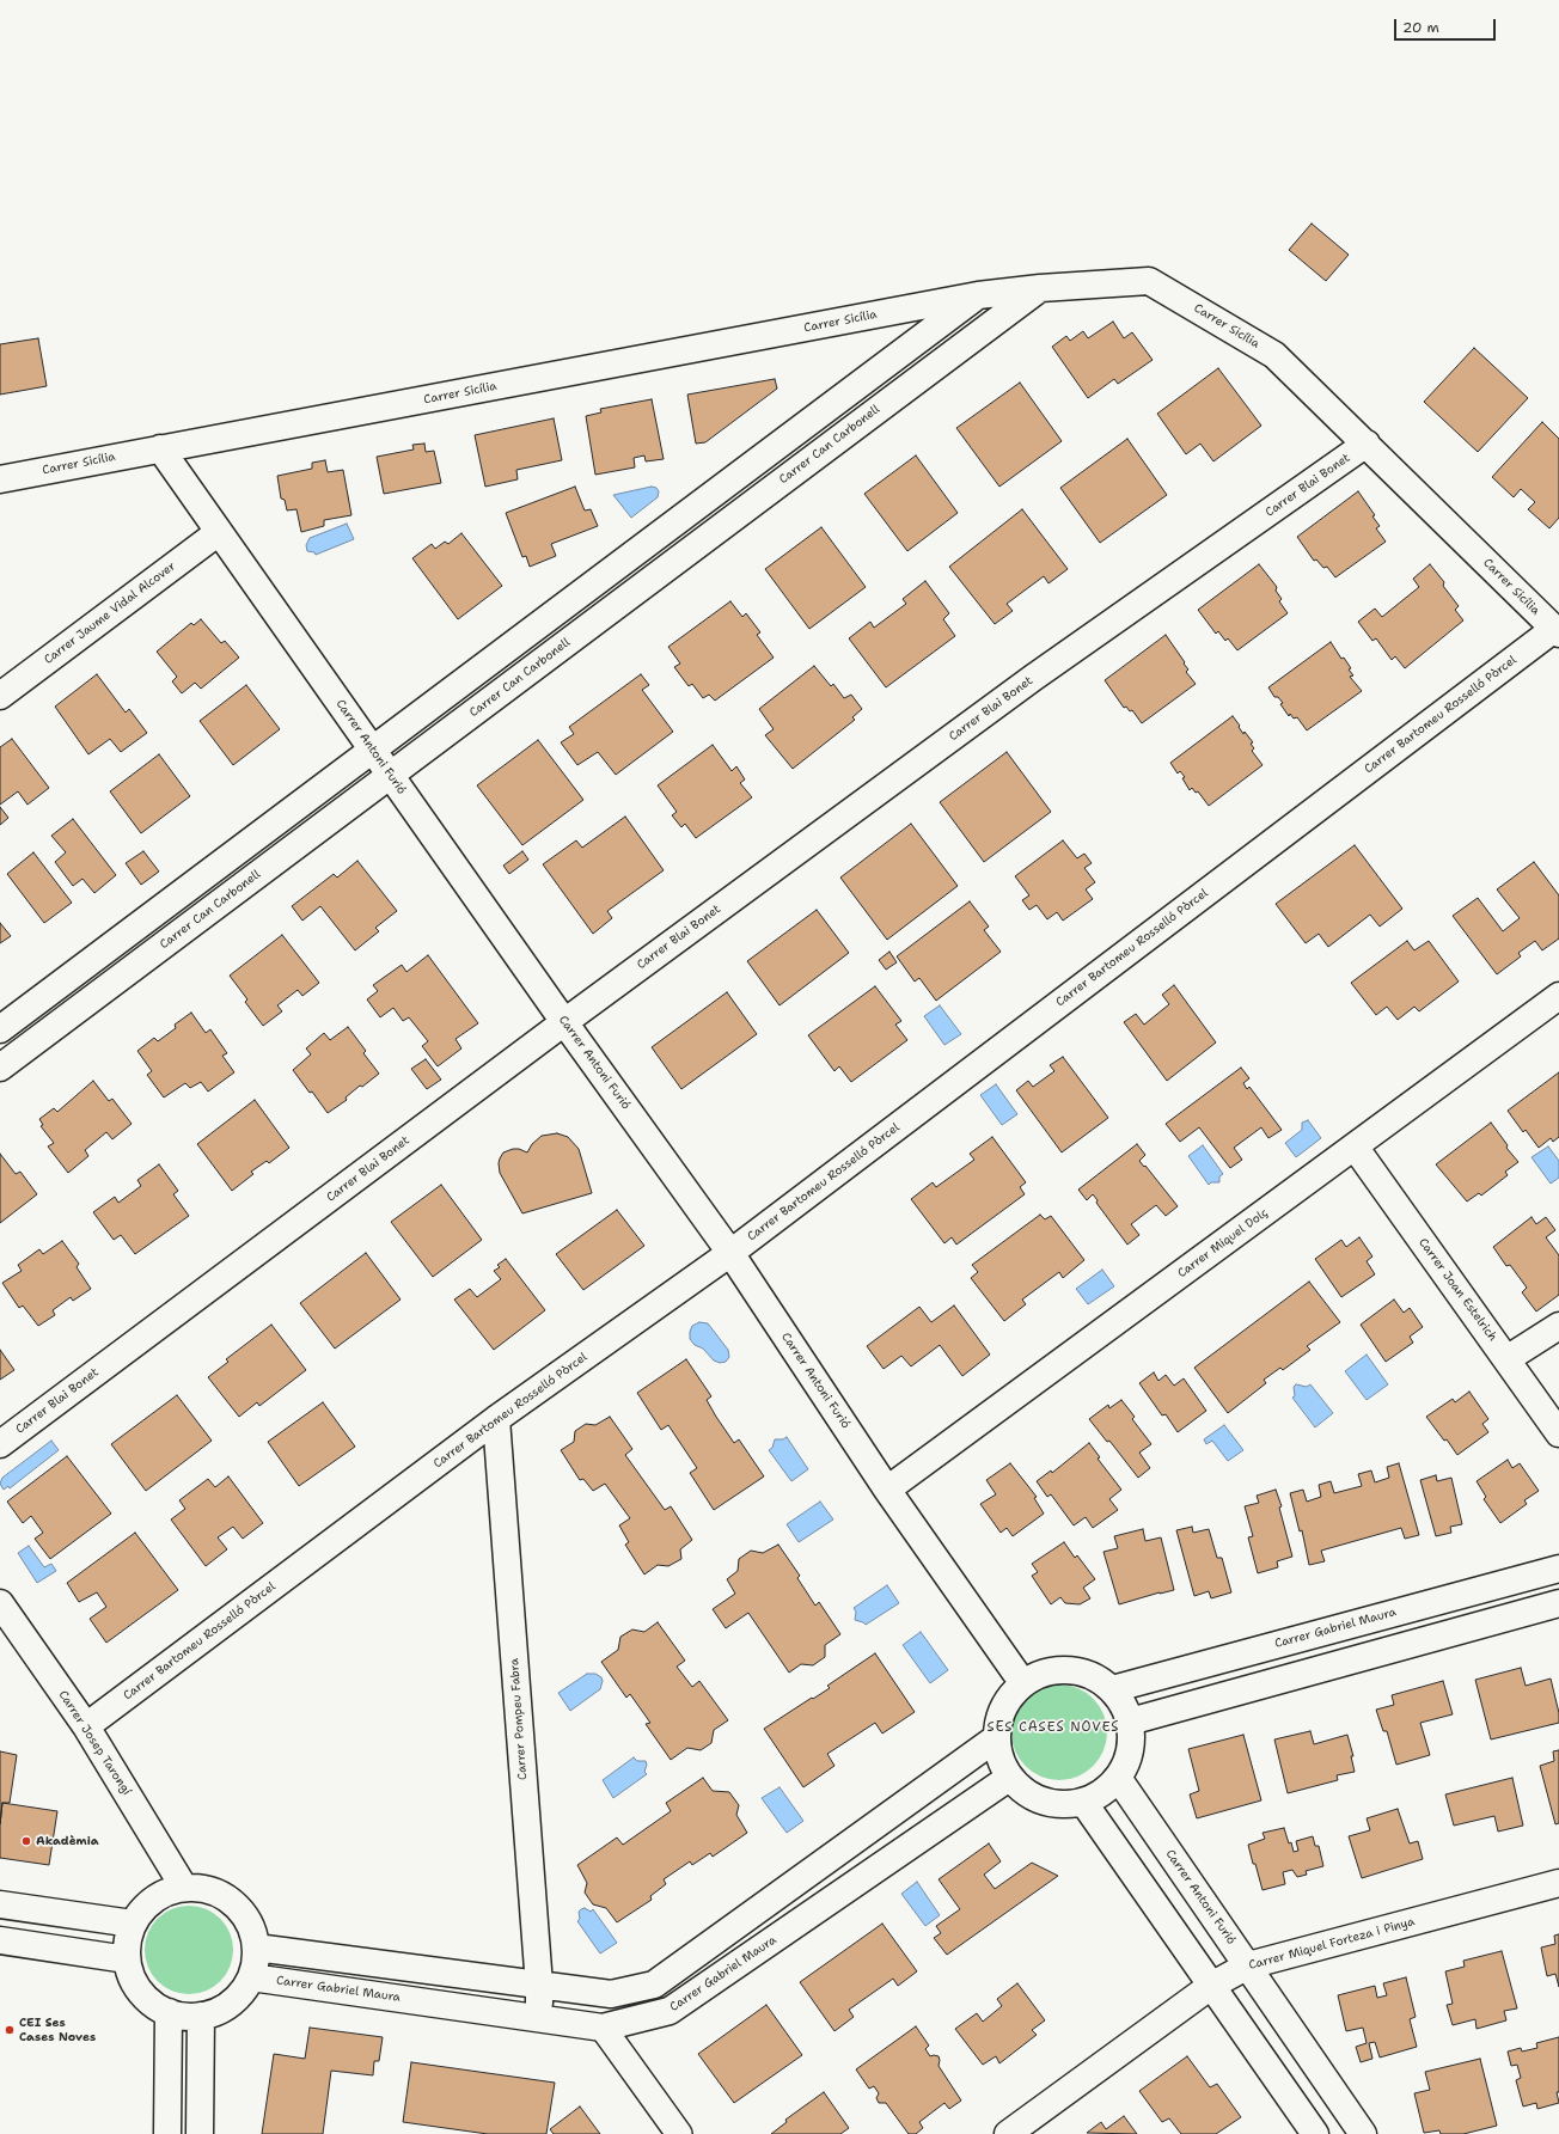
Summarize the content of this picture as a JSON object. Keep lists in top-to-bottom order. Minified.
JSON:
{"streets":{"street":["Carrer Sicília","Carrer Can Carbonell","Carrer Blai Bonet","Carrer Jaume Vidal Alcover","Carrer Bartomeu Rosselló Pòrcel","Carrer Antoni Furió","Carrer Miquel Dolç","Carrer Joan Estelrich","Carrer Gabriel Maura","Carrer Pompeu Fabra","Carrer Josep Tarongí","Carrer Miquel Forteza i Pinya"]},"crossings":[["Carrer Sicília","Carrer Can Carbonell"],["Carrer Sicília","Carrer Blai Bonet"],["Carrer Sicília","Carrer Bartomeu Rosselló Pòrcel"],["Carrer Sicília","Carrer Antoni Furió"],["Carrer Can Carbonell","Carrer Antoni Furió"],["Carrer Blai Bonet","Carrer Antoni Furió"],["Carrer Jaume Vidal Alcover","Carrer Antoni Furió"],["Carrer Bartomeu Rosselló Pòrcel","Carrer Antoni Furió"],["Carrer Bartomeu Rosselló Pòrcel","Carrer Pompeu Fabra"],["Carrer Bartomeu Rosselló Pòrcel","Carrer Josep Tarongí"],["Carrer Antoni Furió","Carrer Miquel Dolç"],["Carrer Antoni Furió","Carrer Gabriel Maura"],["Carrer Antoni Furió","Carrer Miquel Forteza i Pinya"],["Carrer Miquel Dolç","Carrer Joan Estelrich"],["Carrer Gabriel Maura","Carrer Pompeu Fabra"],["Carrer Gabriel Maura","Carrer Josep Tarongí"]],"districts":["SES CASES NOVES"],"places":["Akadèmia","CEI Ses Cases Noves"],"scale_bar":"20 m"}
